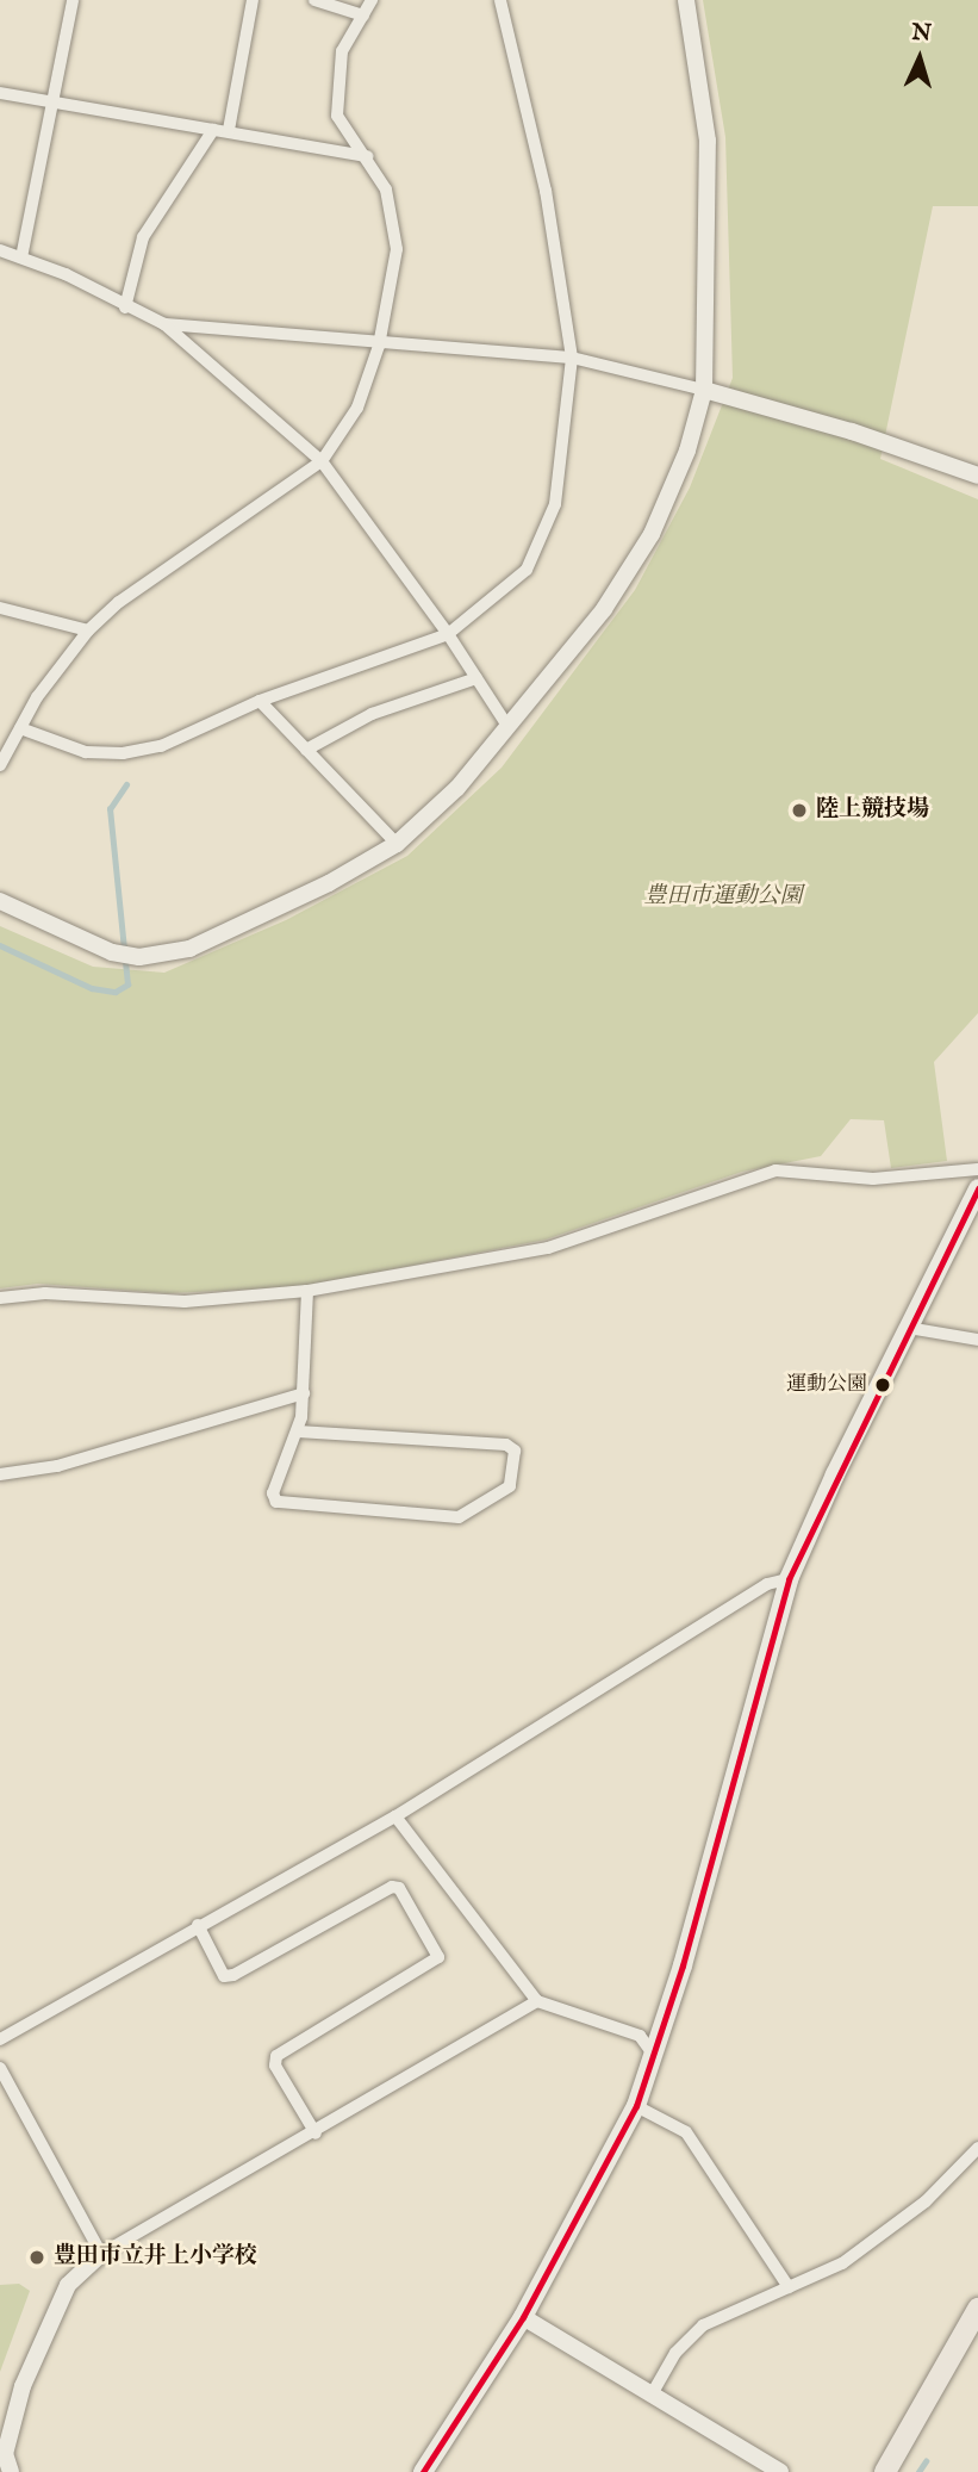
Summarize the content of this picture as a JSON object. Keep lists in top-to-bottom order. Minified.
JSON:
{"parks":["豊田市運動公園"],"places":["陸上競技場","運動公園","豊田市立井上小学校"],"north":"top"}
